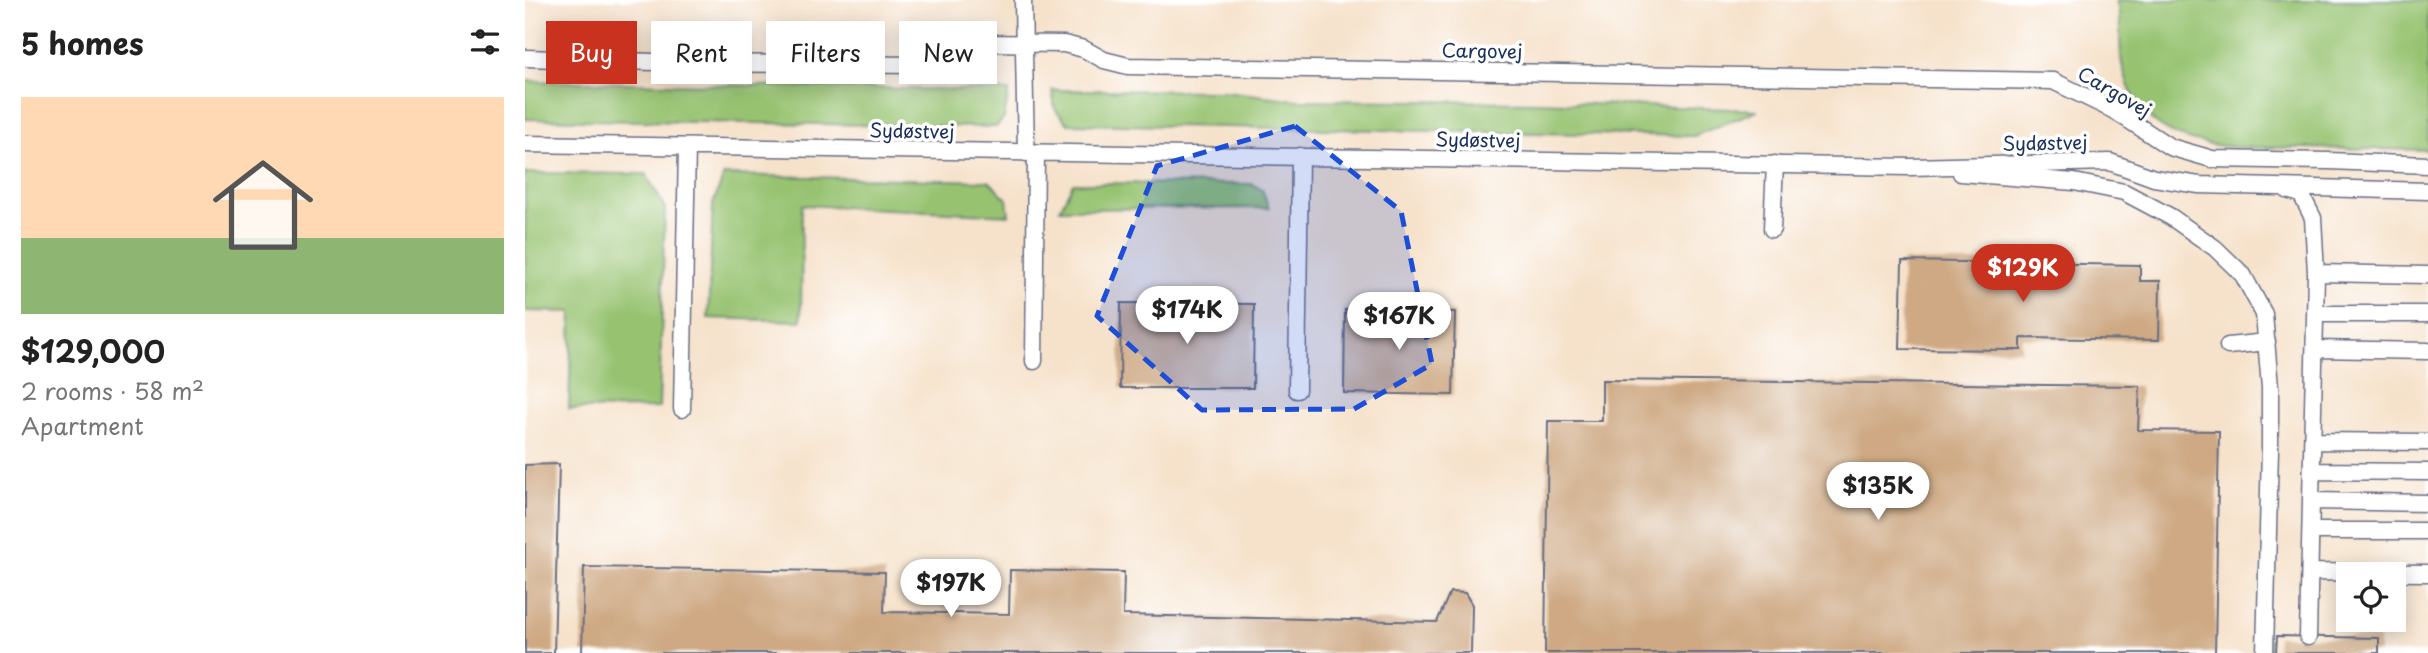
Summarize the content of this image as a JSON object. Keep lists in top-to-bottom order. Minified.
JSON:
{"streets":{"lane":["Cargovej","Sydøstvej"]},"page":{"heading":"5 homes","chip":["Buy","Rent","Filters","New"],"list":[{"name":"$129,000","note":"2 rooms · 58 m² · Apartment"}],"price":["$129K","$174K","$167K","$135K","$197K"]}}
